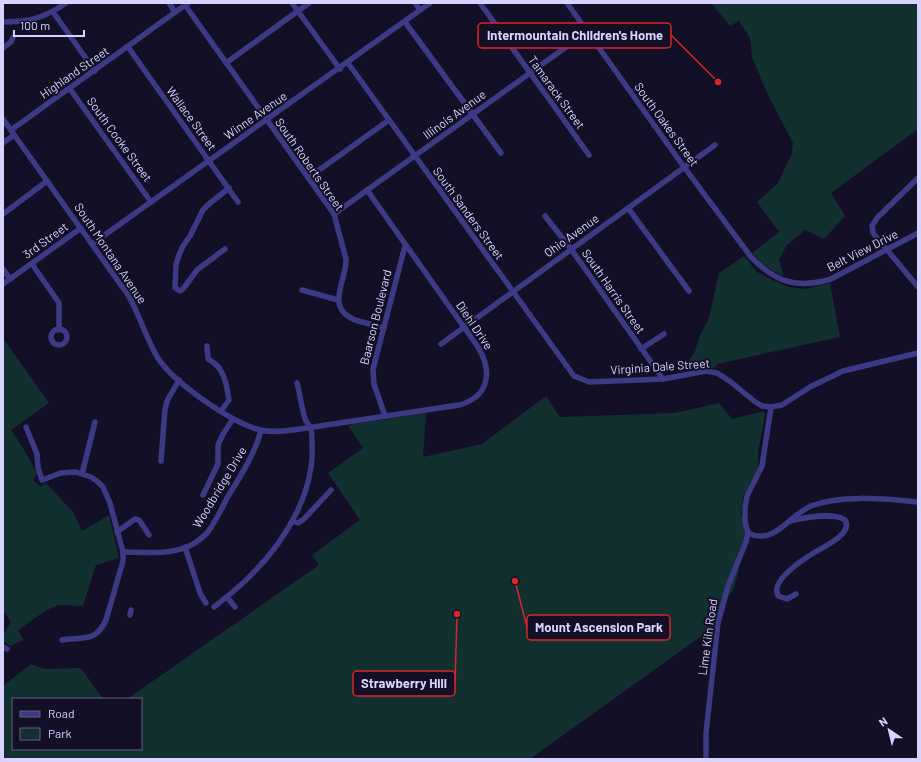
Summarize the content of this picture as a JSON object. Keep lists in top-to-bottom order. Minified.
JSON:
{"streets":{"street":["Highland Street","Tamarack Street","Illinois Avenue","Winne Avenue","Wallace Street","South Oakes Street","South Cooke Street","South Roberts Street","South Sanders Street","Ohio Avenue","3rd Street","Belt View Drive","South Montana Avenue","South Harris Street","Baarson Boulevard","Diehl Drive","Virginia Dale Street","Woodbridge Drive","Lime Kiln Road"]},"crossings":[["Highland Street","Wallace Street"],["Highland Street","South Cooke Street"],["Highland Street","South Montana Avenue"],["Tamarack Street","Illinois Avenue"],["Illinois Avenue","South Oakes Street"],["Illinois Avenue","South Roberts Street"],["Illinois Avenue","South Sanders Street"],["Illinois Avenue","Diehl Drive"],["Winne Avenue","Wallace Street"],["Winne Avenue","South Cooke Street"],["Winne Avenue","South Roberts Street"],["Winne Avenue","South Sanders Street"],["Winne Avenue","South Montana Avenue"],["South Oakes Street","Ohio Avenue"],["South Oakes Street","Belt View Drive"],["South Sanders Street","Ohio Avenue"],["South Sanders Street","Virginia Dale Street"],["Ohio Avenue","South Harris Street"],["Ohio Avenue","Diehl Drive"],["3rd Street","South Montana Avenue"],["South Montana Avenue","Diehl Drive"],["South Montana Avenue","Woodbridge Drive"],["South Harris Street","Virginia Dale Street"],["Baarson Boulevard","Diehl Drive"],["Virginia Dale Street","Lime Kiln Road"]],"places":["Intermountain Children's Home","Mount Ascension Park","Strawberry Hill"],"legend":["Road","Park"],"scale_bar":"100 m","north":"top left"}
